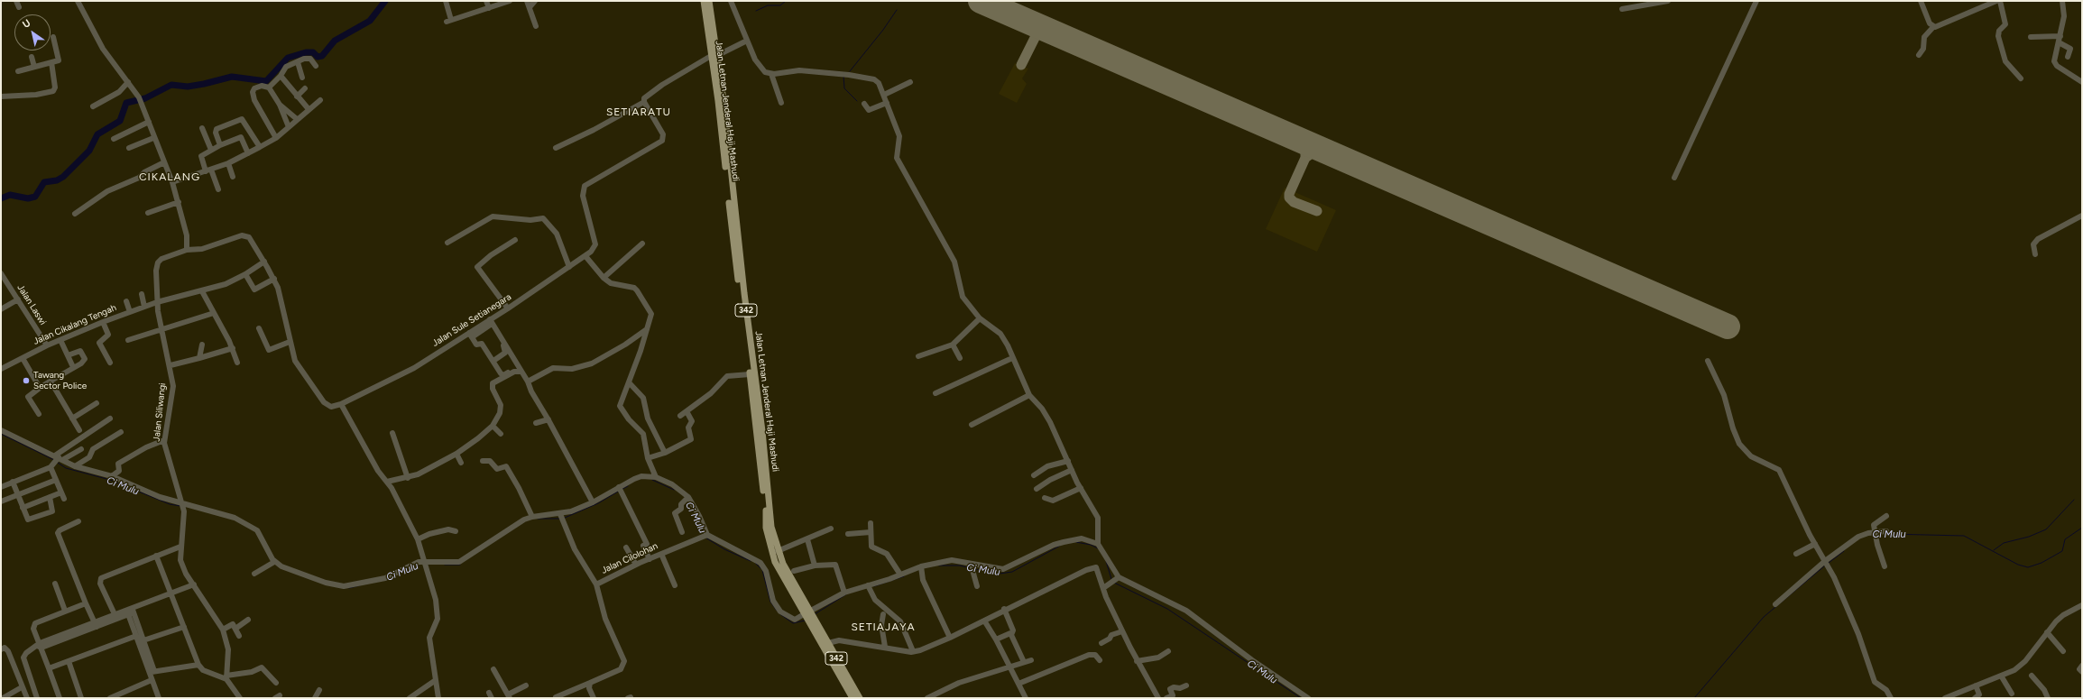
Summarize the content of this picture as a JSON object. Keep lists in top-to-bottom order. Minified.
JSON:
{"streets":{"main road":["Jalan Letnan Jenderal Haji Mashudi","342"],"street":["Jalan Laswi","Jalan Sule Setianegara","Jalan Cikalang Tengah","Jalan Siliwangi","Jalan Cilolohan"]},"crossings":[["Jalan Laswi","Jalan Cikalang Tengah"],["Jalan Cikalang Tengah","Jalan Siliwangi"]],"districts":["SETIARATU","CIKALANG","SETIAJAYA"],"water":["Ci Mulu"],"places":["Tawang Sector Police"],"north":"top left"}
